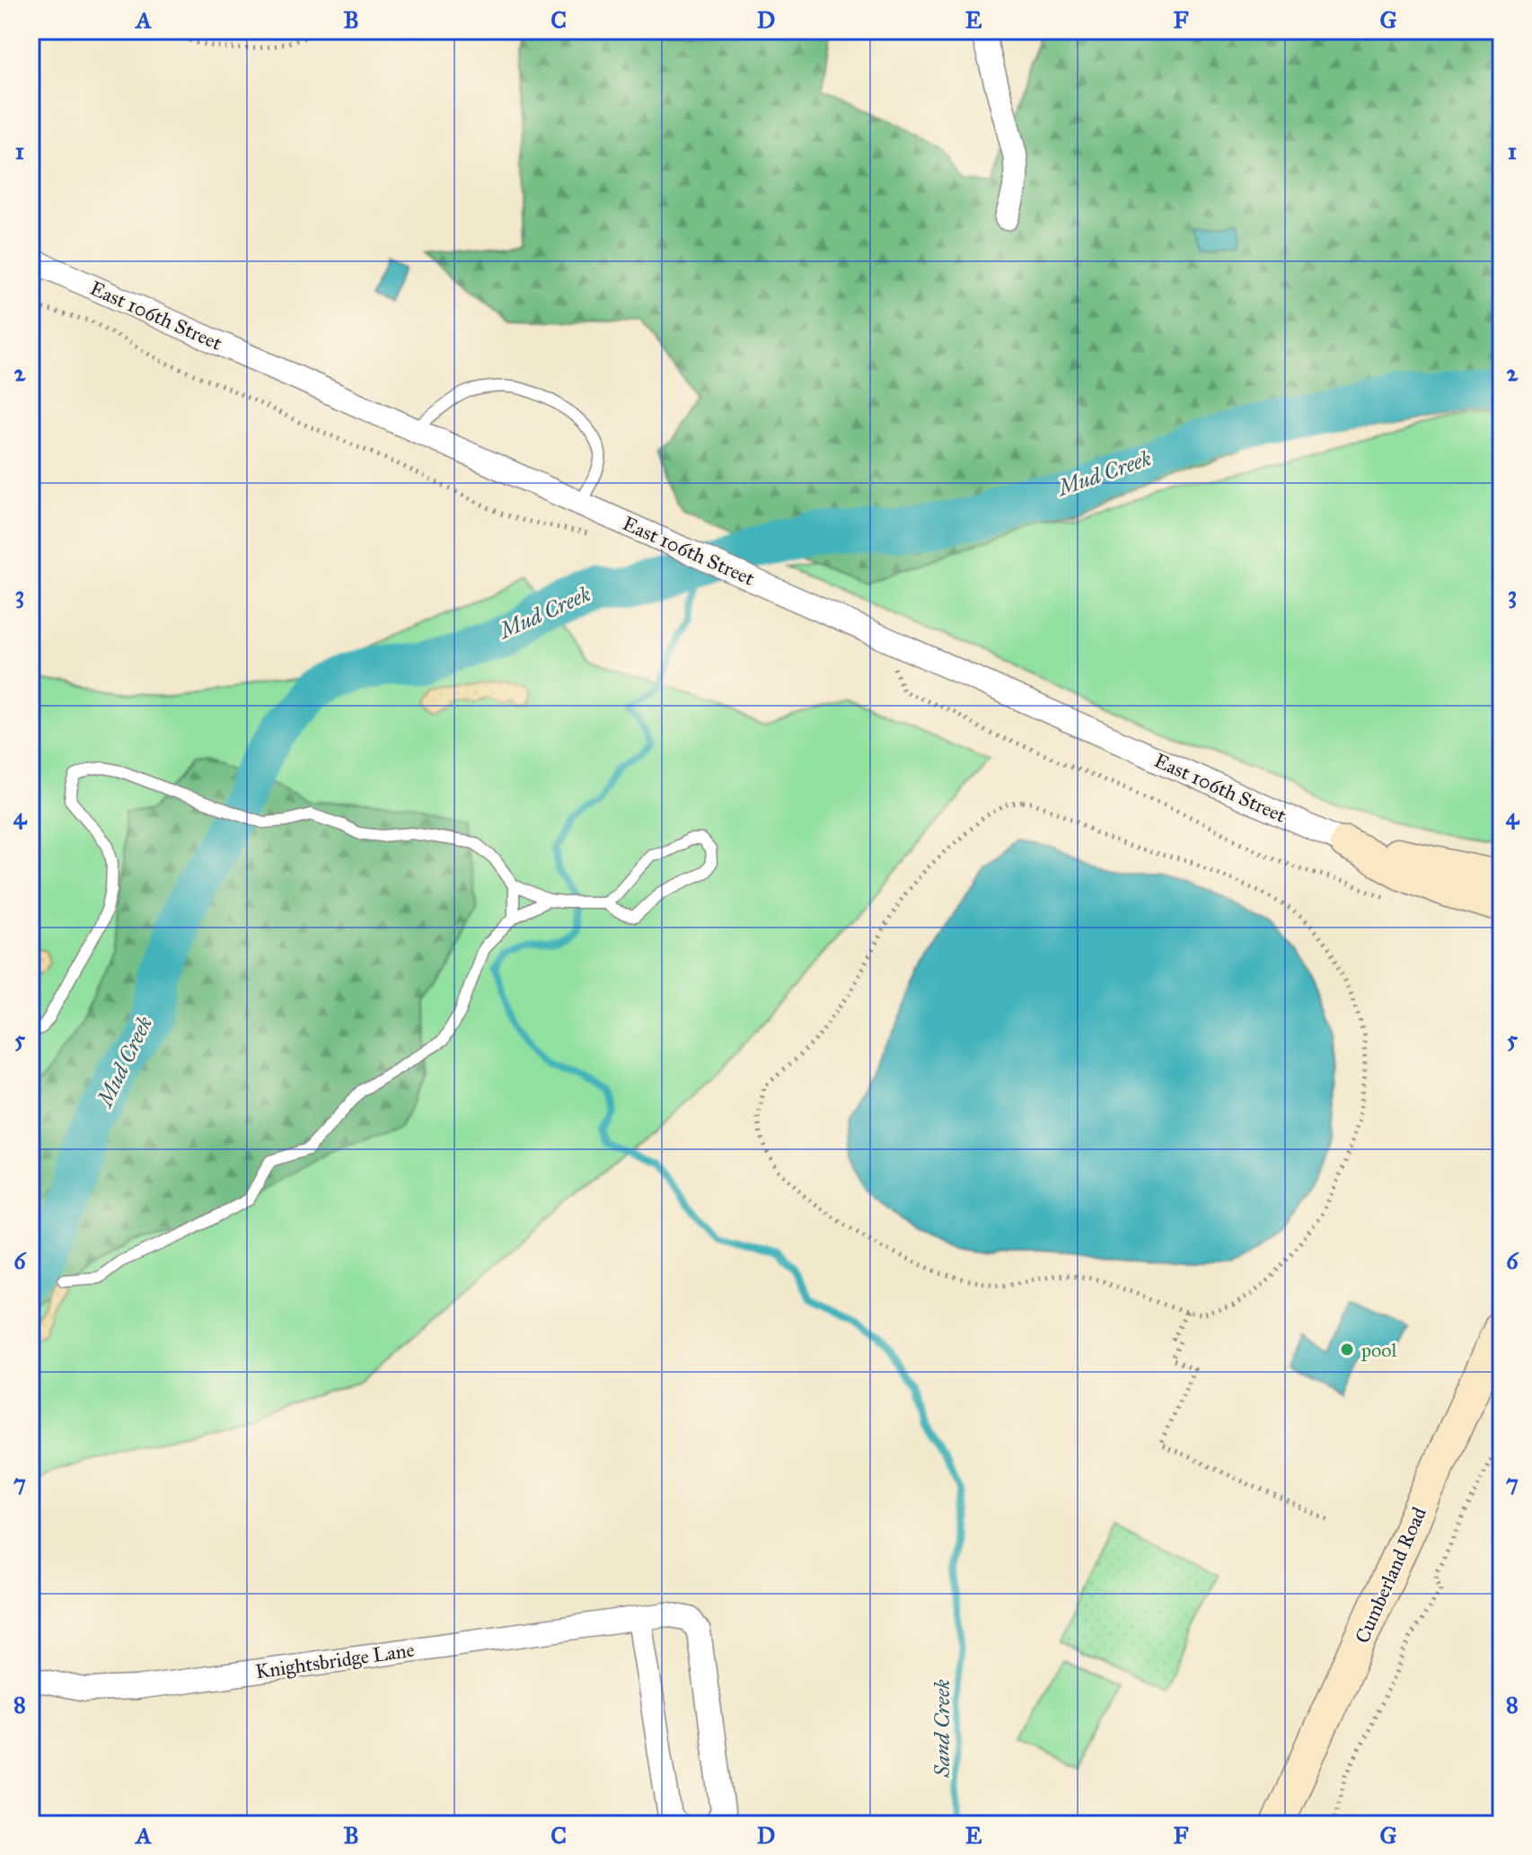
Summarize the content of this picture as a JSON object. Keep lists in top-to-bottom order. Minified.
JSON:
{"streets":{"main road":["East 106th Street","Cumberland Road"],"street":["Knightsbridge Lane"]},"water":["Mud Creek","Sand Creek"],"places":["pool"],"grid":{"columns":["A","B","C","D","E","F","G"],"rows":["1","2","3","4","5","6","7","8"]}}
